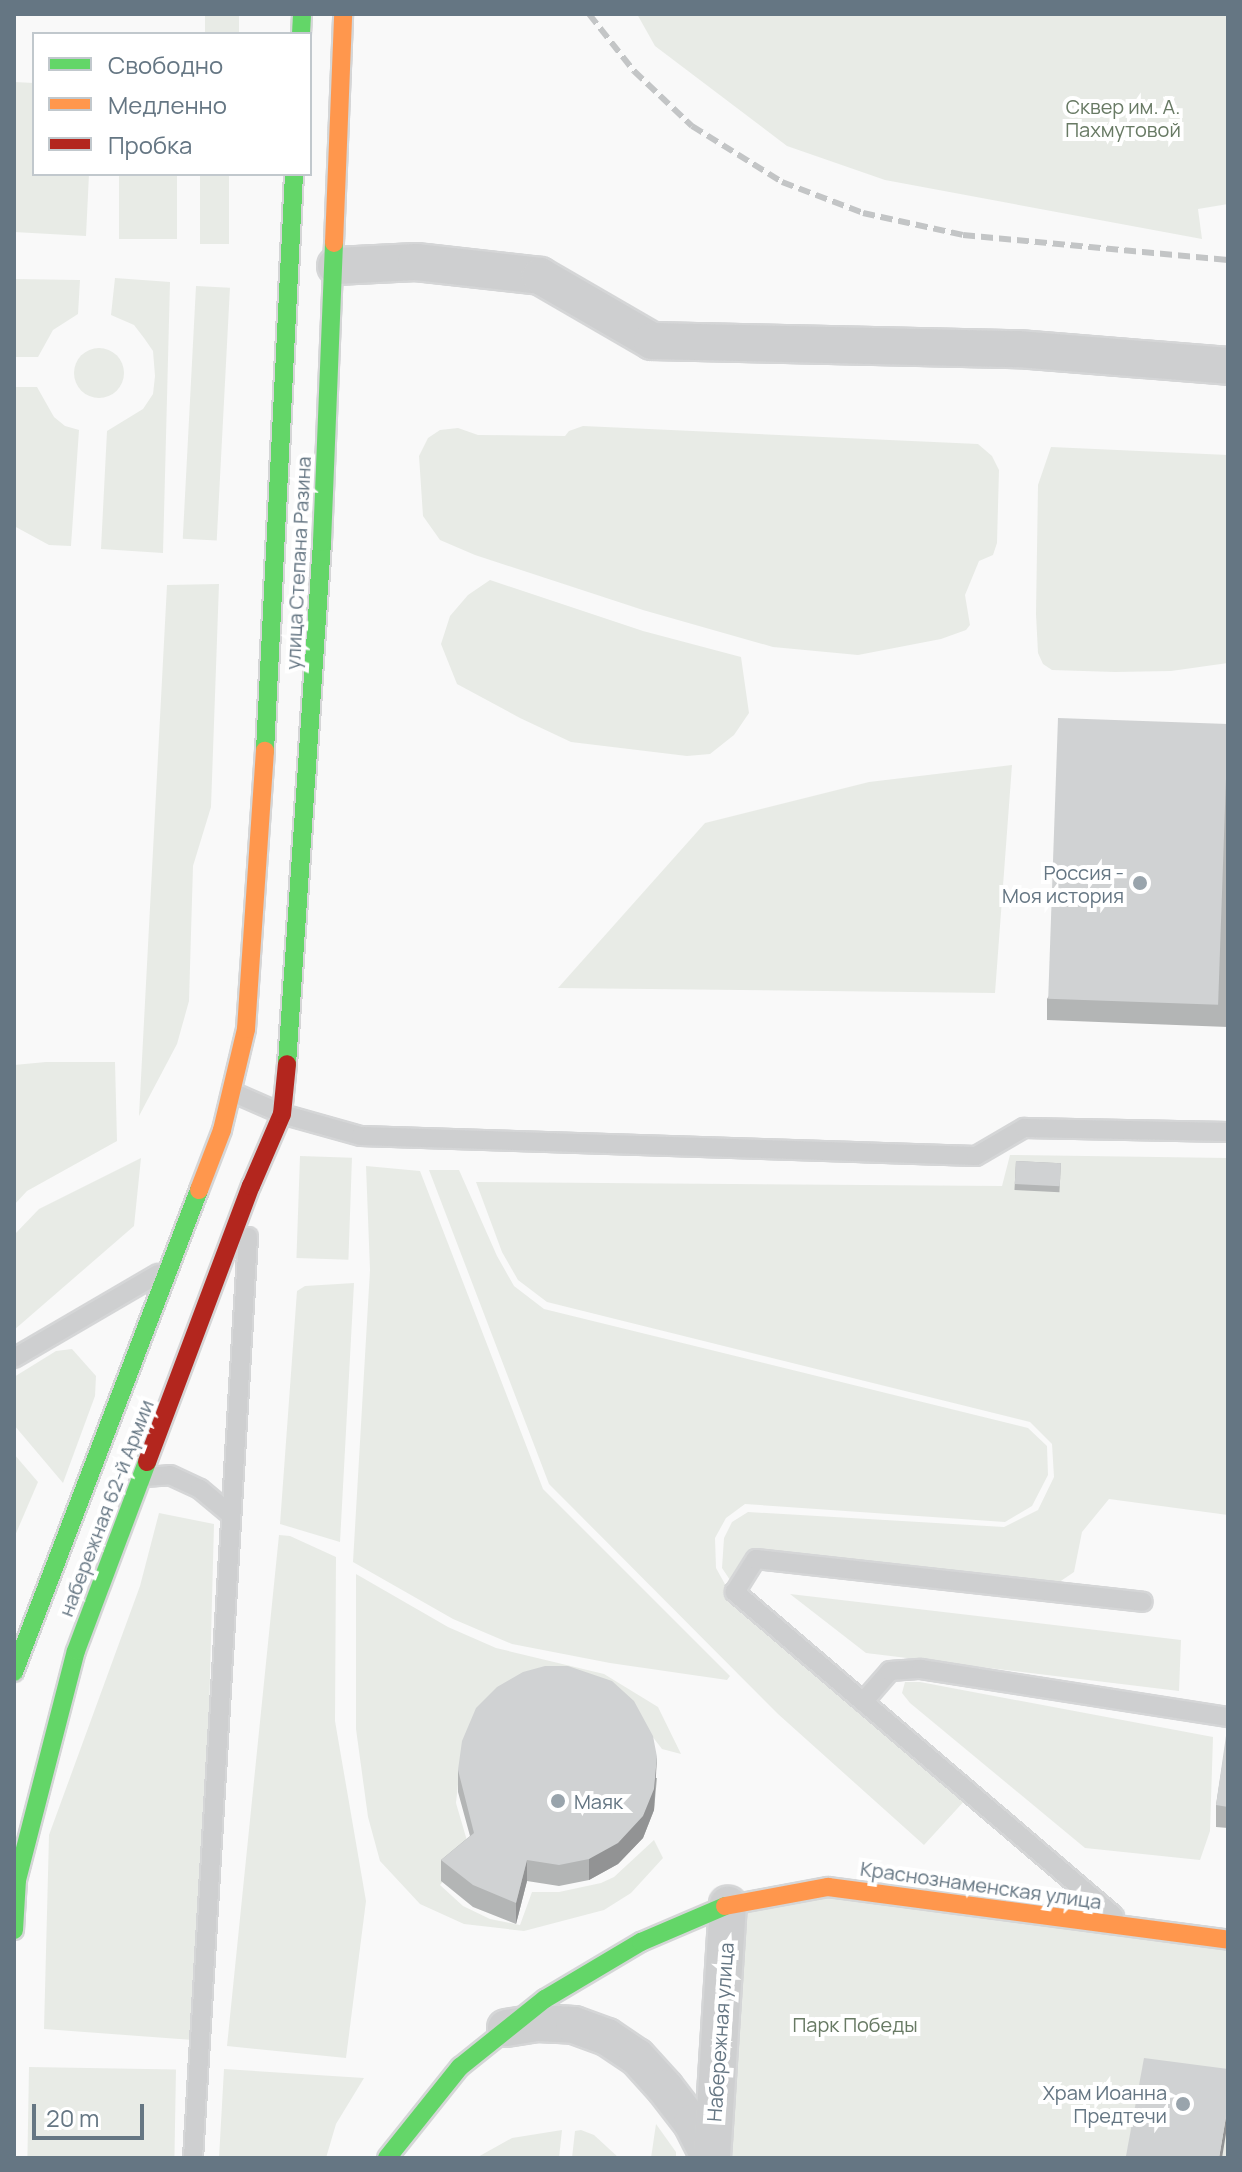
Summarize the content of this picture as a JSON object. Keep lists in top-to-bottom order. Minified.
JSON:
{"streets":{"main road":["улица Степана Разина","набережная 62-й Армии","Краснознаменская улица"],"street":["Набережная улица"]},"crossings":[["улица Степана Разина","набережная 62-й Армии"],["Краснознаменская улица","Набережная улица"]],"parks":["Сквер им. А. Пахмутовой","Парк Победы"],"places":["Россия - Моя история","Маяк","Храм Иоанна Предтечи"],"legend":["Свободно","Медленно","Пробка"],"scale_bar":"20 m"}
